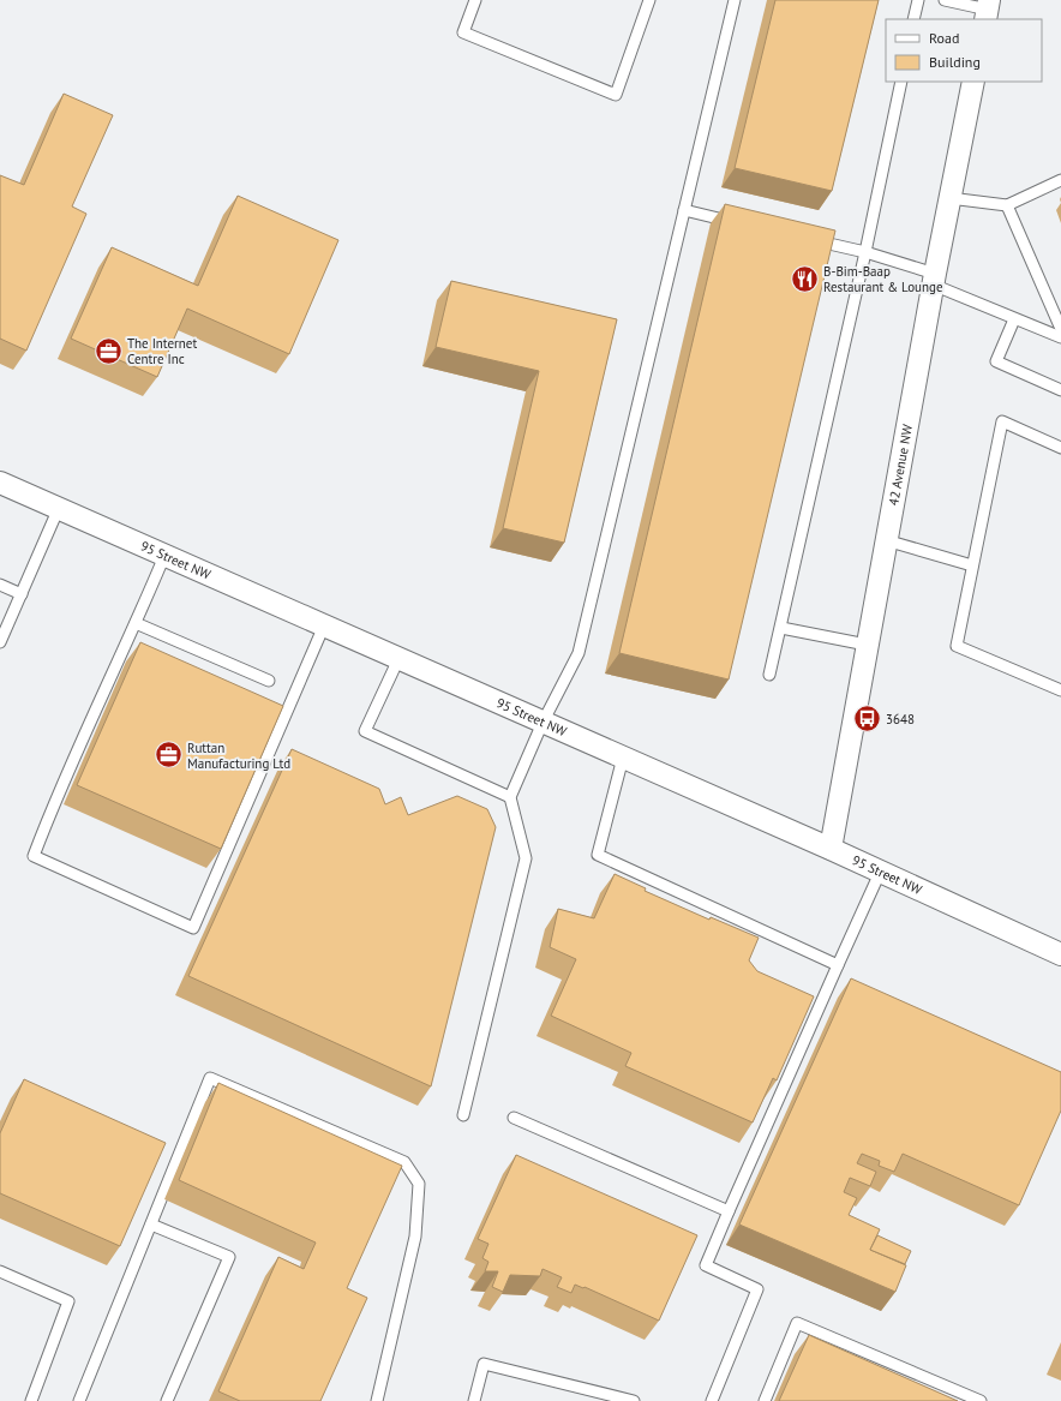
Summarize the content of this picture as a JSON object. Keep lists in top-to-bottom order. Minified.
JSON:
{"streets":{"street":["42 Avenue NW","95 Street NW"]},"crossings":[["42 Avenue NW","95 Street NW"]],"places":{"restaurant":["B-Bim-Baap Restaurant & Lounge"],"office":["The Internet Centre Inc","Ruttan Manufacturing Ltd"],"bus stop":["3648"]},"legend":["Road","Building"]}
